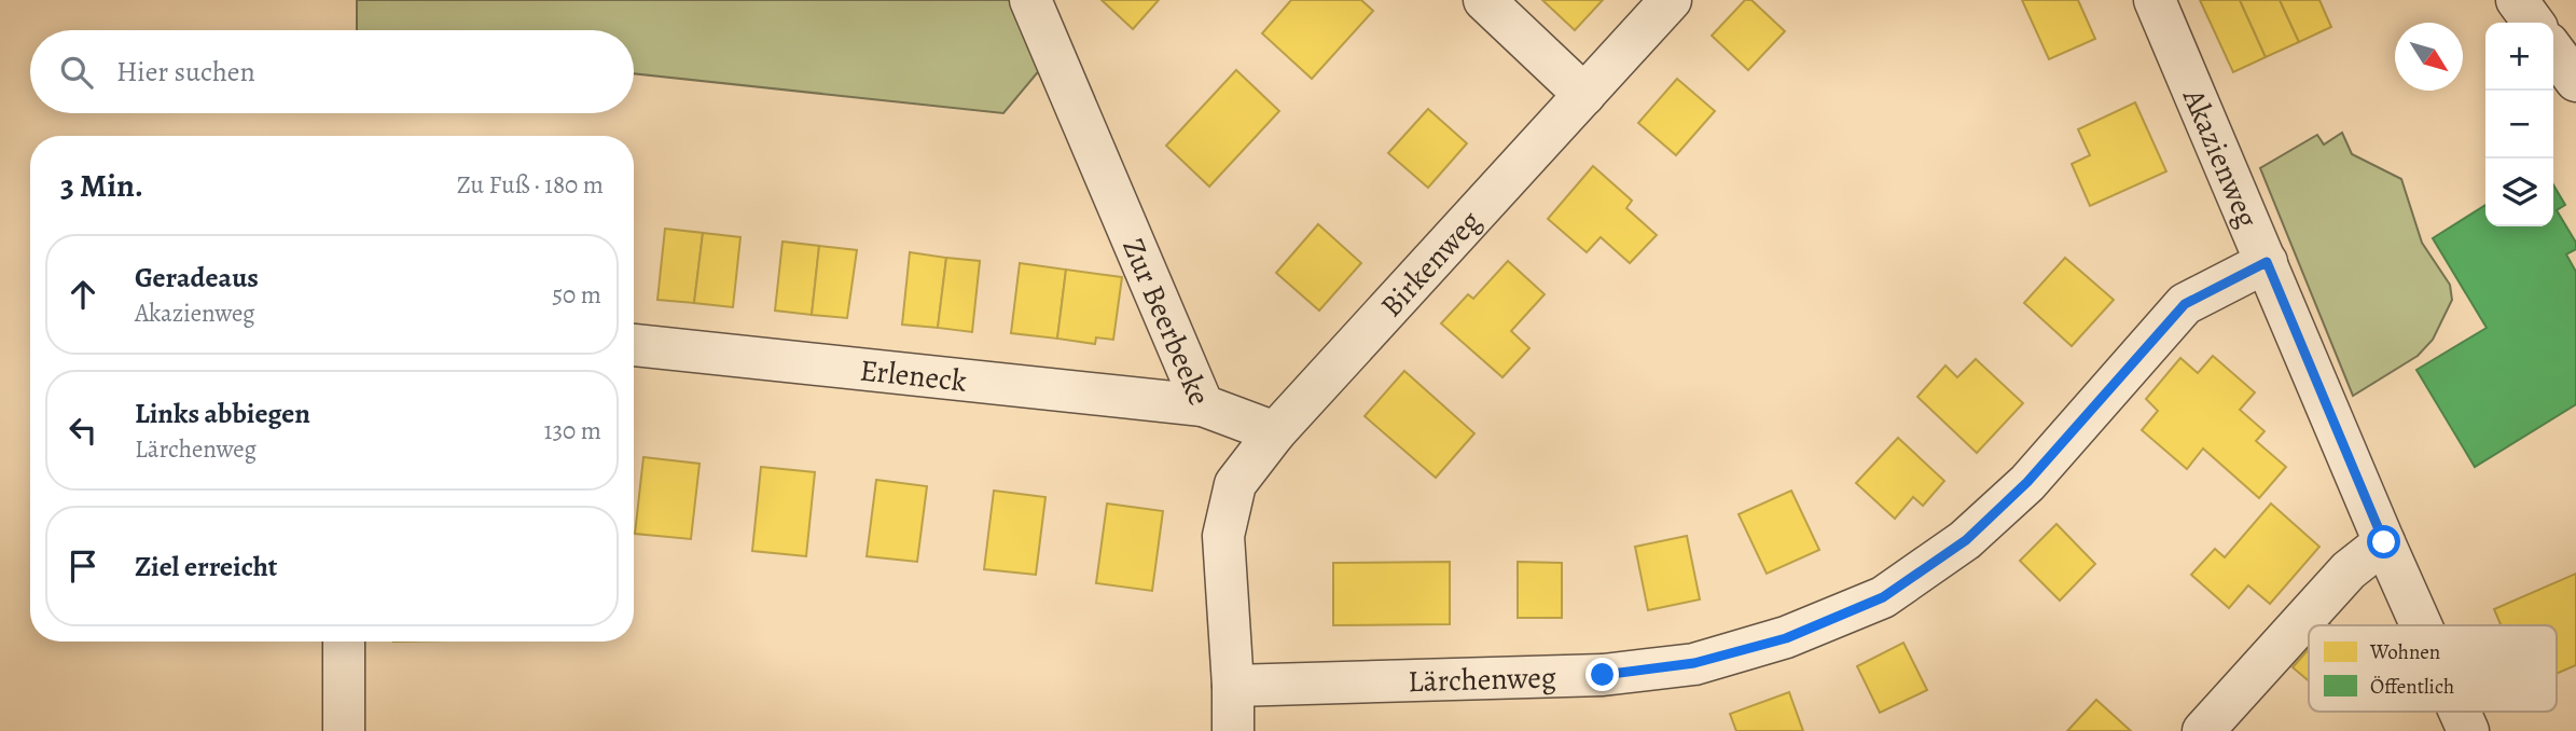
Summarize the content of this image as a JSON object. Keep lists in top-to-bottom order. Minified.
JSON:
{"streets":{"street":["Akazienweg","Birkenweg","Zur Beerbeeke","Erleneck","Lärchenweg"]},"crossings":[["Akazienweg","Lärchenweg"],["Birkenweg","Zur Beerbeeke"],["Zur Beerbeeke","Erleneck"]],"legend":["Wohnen","Öffentlich"],"north":"bottom right","page":{"map_buttons":["+","−"],"search":"Hier suchen","heading":["3 Min.","Zu Fuß · 180 m"],"list":[["Geradeaus","Akazienweg","50 m"],["Links abbiegen","Lärchenweg","130 m"],"Ziel erreicht"]}}
